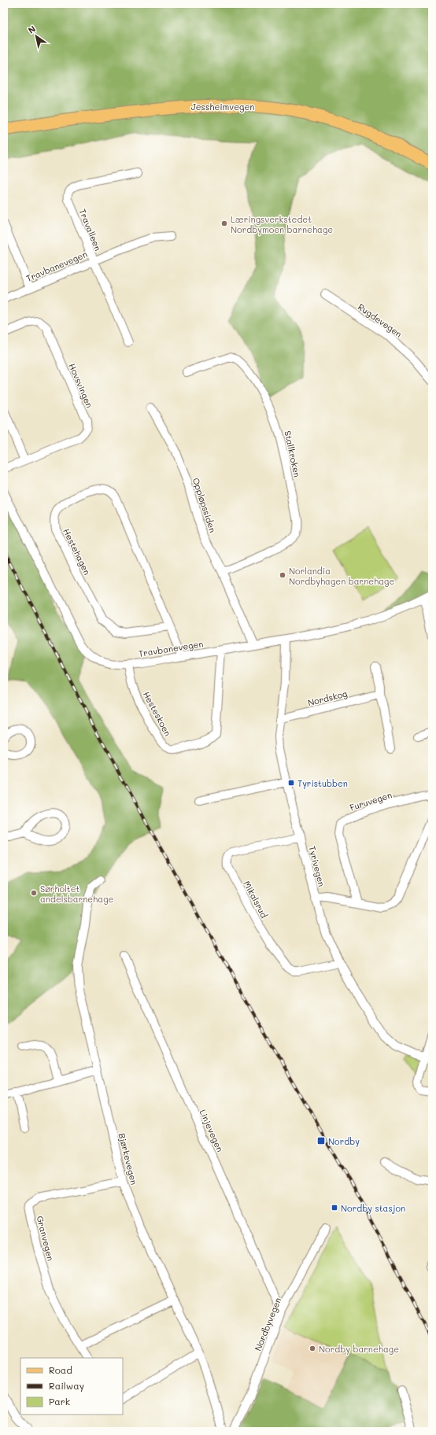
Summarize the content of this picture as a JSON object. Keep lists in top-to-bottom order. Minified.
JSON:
{"streets":{"main road":["Jessheimvegen"],"street":["Travalleen","Travbanevegen","Rugdevegen","Hovsvingen","Stallkroken","Oppløpssiden","Hestehagen","Nordskog","Hesteskoen","Furuvegen","Tyrivegen","Mikalsrud","Linjevegen","Bjørkevegen","Granvegen","Nordbyvegen"]},"crossings":[["Travalleen","Travbanevegen"],["Travbanevegen","Oppløpssiden"],["Travbanevegen","Hestehagen"],["Travbanevegen","Hesteskoen"],["Travbanevegen","Tyrivegen"],["Stallkroken","Oppløpssiden"],["Nordskog","Tyrivegen"],["Tyrivegen","Mikalsrud"],["Linjevegen","Nordbyvegen"],["Bjørkevegen","Granvegen"]],"places":{"other":["Læringsverkstedet Nordbymoen barnehage","Norlandia Nordbyhagen barnehage","Sørholtet andelsbarnehage","Nordby barnehage"],"transit":["Tyristubben","Nordby","Nordby stasjon"]},"legend":["Road","Railway","Park"],"north":"top left"}
